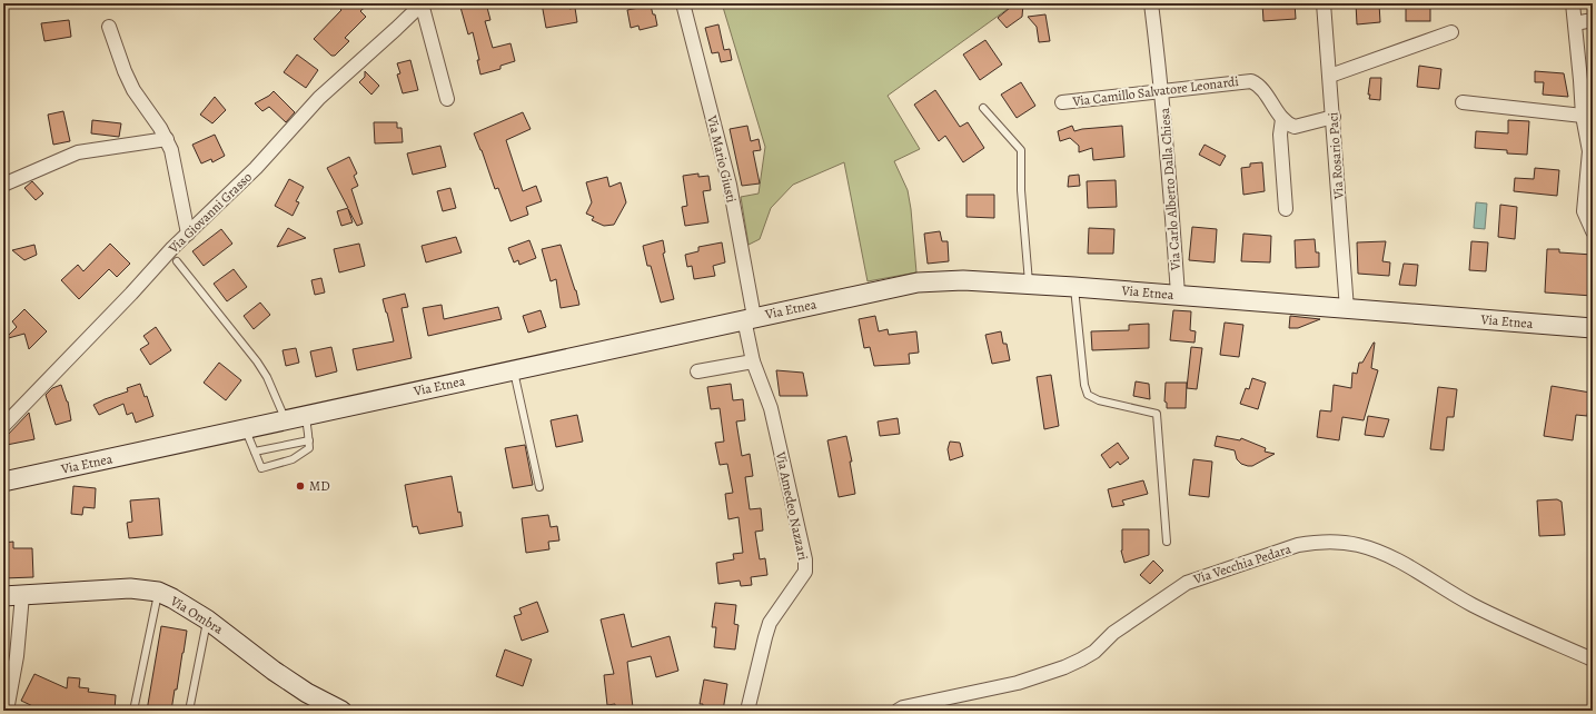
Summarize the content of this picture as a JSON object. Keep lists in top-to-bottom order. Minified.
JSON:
{"streets":{"main road":["Via Etnea","Via Ombra"],"street":["Via Camillo Salvatore Leonardi","Via Rosario Paci","Via Mario Giusti","Via Carlo Alberto Dalla Chiesa","Via Giovanni Grasso","Via Amedeo Nazzari","Via Vecchia Pedara"]},"crossings":[["Via Camillo Salvatore Leonardi","Via Carlo Alberto Dalla Chiesa"],["Via Rosario Paci","Via Etnea"],["Via Mario Giusti","Via Etnea"],["Via Mario Giusti","Via Amedeo Nazzari"],["Via Carlo Alberto Dalla Chiesa","Via Etnea"],["Via Etnea","Via Amedeo Nazzari"]],"places":["MD"]}
